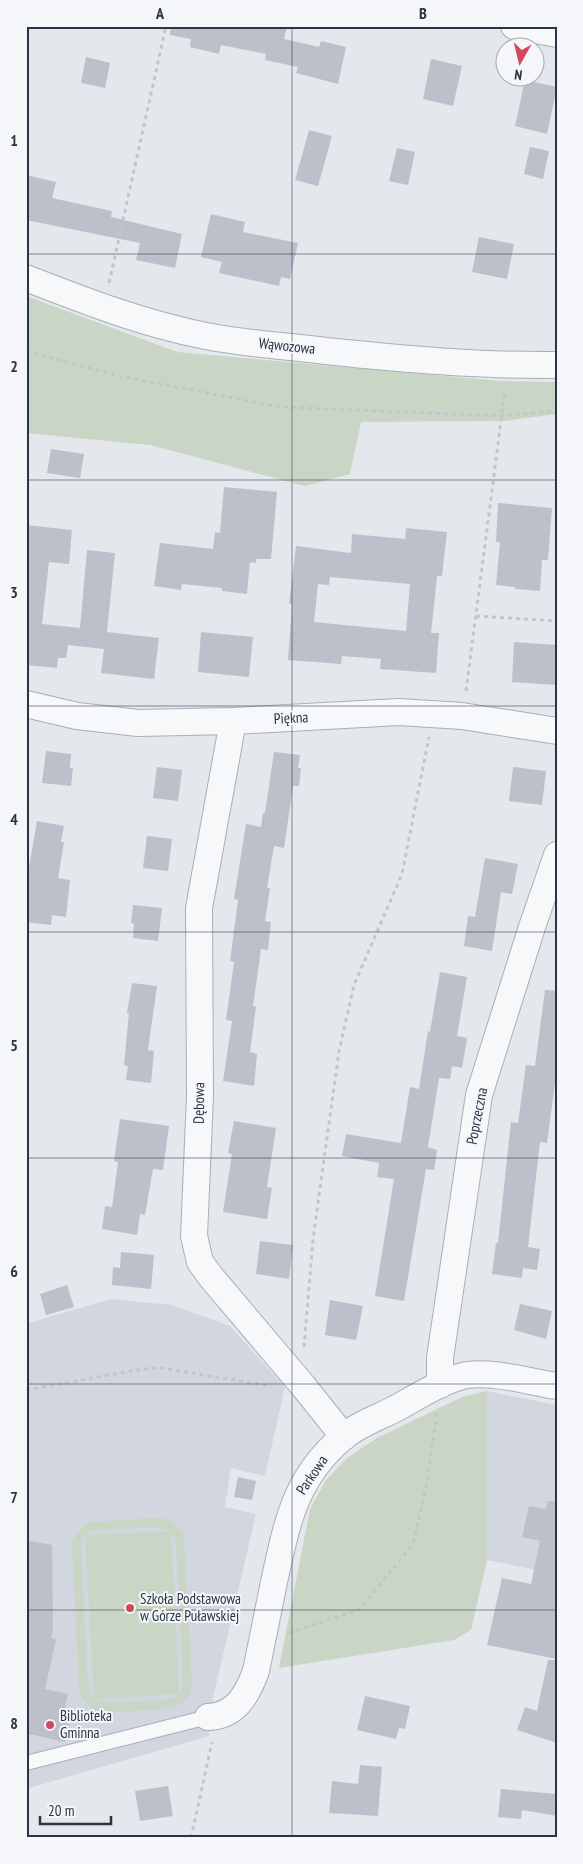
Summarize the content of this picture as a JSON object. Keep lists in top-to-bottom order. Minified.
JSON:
{"streets":{"street":["Wąwozowa","Piękna","Dębowa","Poprzeczna","Parkowa"]},"crossings":[["Piękna","Dębowa"],["Dębowa","Parkowa"],["Poprzeczna","Parkowa"]],"places":["Szkoła Podstawowa w Górze Puławskiej","Biblioteka Gminna"],"scale_bar":"20 m","north":"bottom","grid":{"columns":["A","B"],"rows":["1","2","3","4","5","6","7","8"]}}
